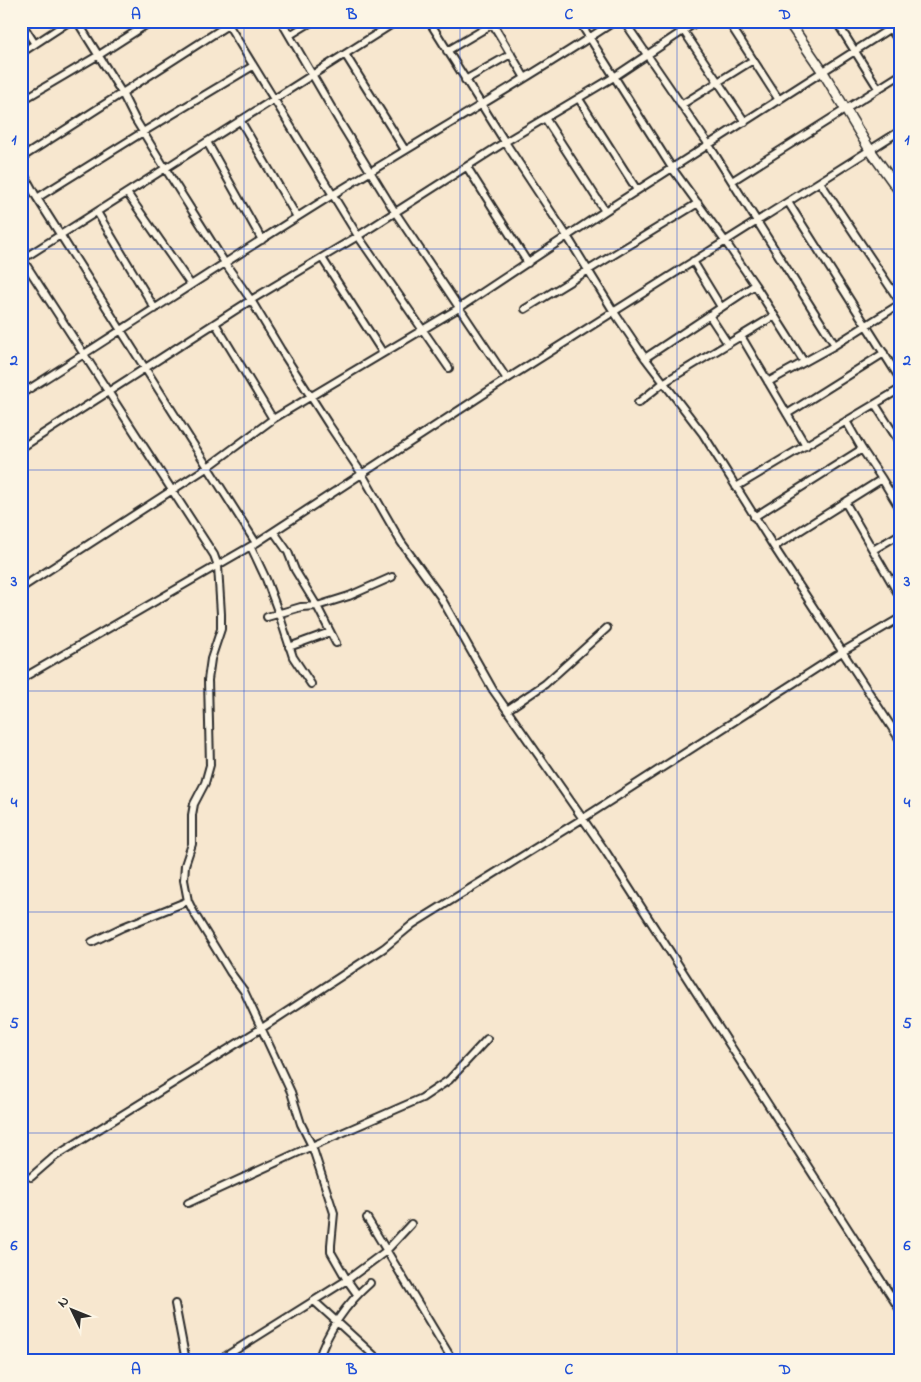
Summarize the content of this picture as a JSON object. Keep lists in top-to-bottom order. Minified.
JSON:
{"north":"top left","grid":{"columns":["A","B","C","D"],"rows":["1","2","3","4","5","6"]}}
